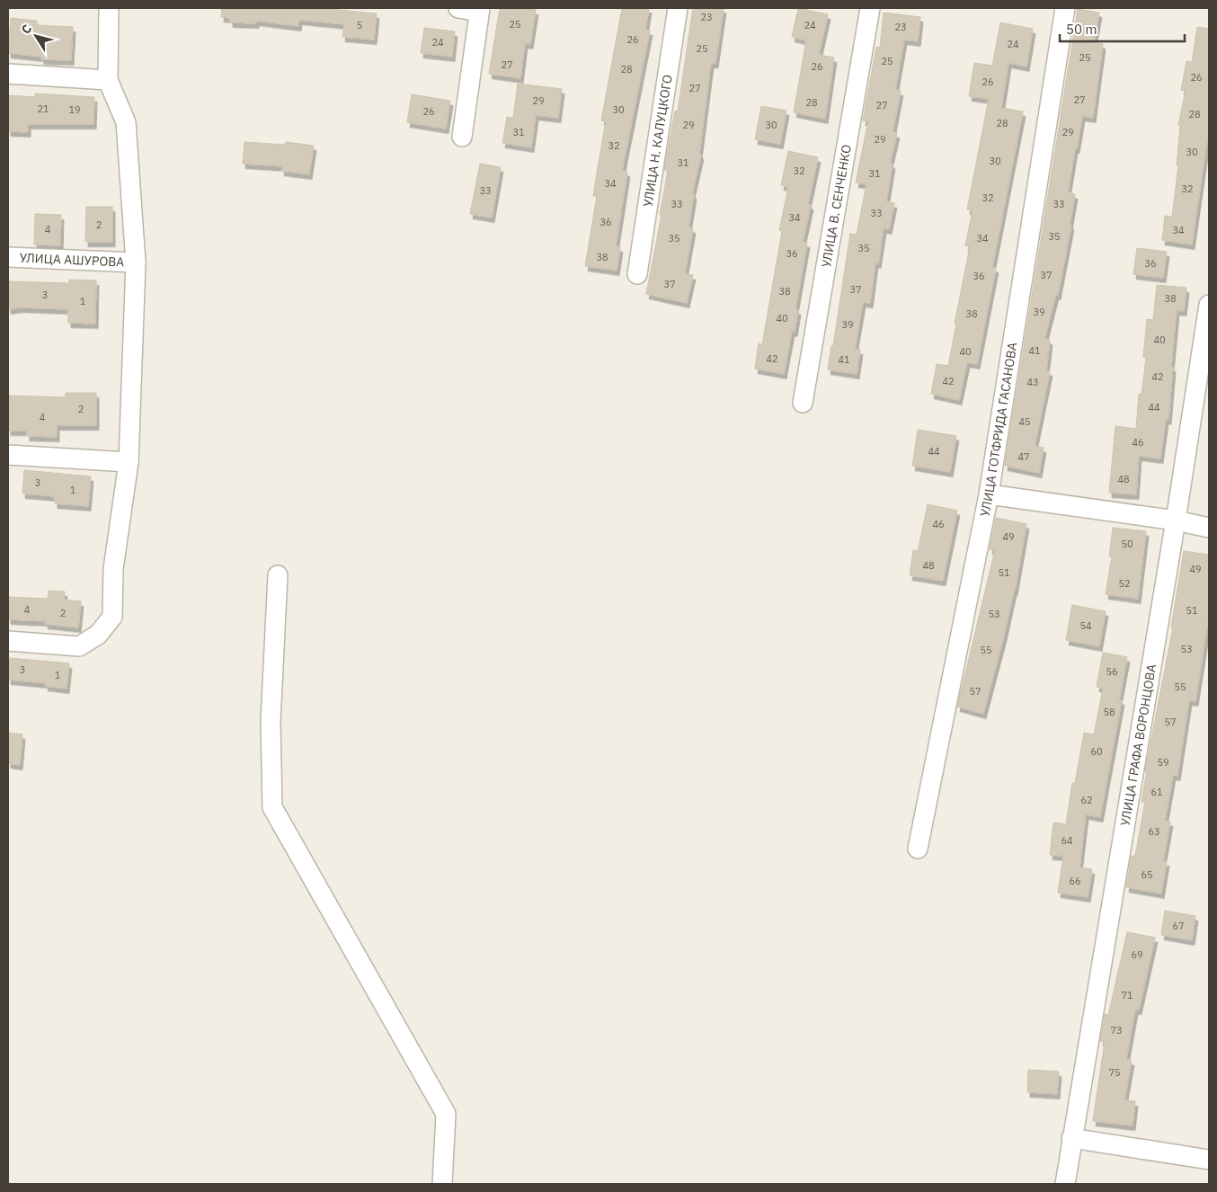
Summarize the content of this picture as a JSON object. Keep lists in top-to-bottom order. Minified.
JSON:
{"streets":{"street":["УЛИЦА Н. КАЛУЦКОГО","УЛИЦА В. СЕНЧЕНКО","УЛИЦА АШУРОВА","УЛИЦА ГОТФРИДА ГАСАНОВА","УЛИЦА ГРАФА ВОРОНЦОВА"]},"house_numbers":["23","25","5","24","23","26","24","24","25","25","25","27","26","28","26","26","27","27","29","28","27","21","19","30","26","28","28","29","30","31","29","29","32","30","30","31","32","31","34","32","33","32","33","33","33","34","36","2","4","34","35","35","34","35","36","38","36","37","36","37","37","38","3","38","1","39","38","40","39","40","41","40","42","41","42","42","43","44","2","4","45","46","44","47","48","3","1","46","49","50","48","49","51","52","4","51","2","53","54","53","55","3","56","1","55","57","58","57","60","59","61","62","63","64","65","66","67","69","71","73","75"],"scale_bar":"50 m","north":"top left"}
